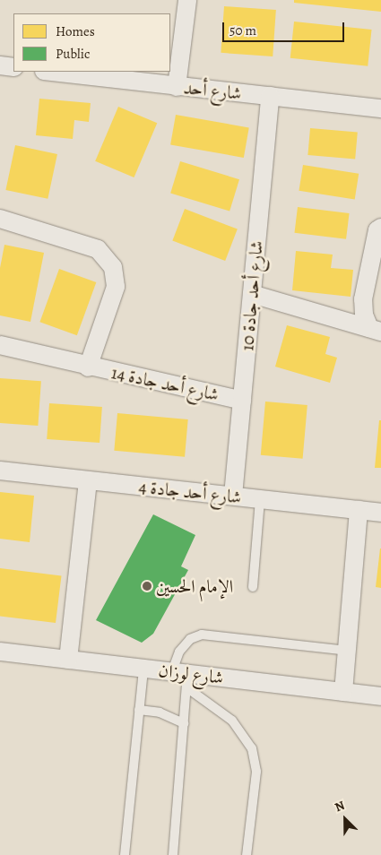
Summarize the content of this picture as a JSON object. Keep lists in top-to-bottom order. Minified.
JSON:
{"streets":{"street":["شارع أحد","شارع أحد جادة 10","شارع أحد جادة 14","شارع أحد جادة 4","شارع لوزان"]},"crossings":[["شارع أحد","شارع أحد جادة 10"],["شارع أحد جادة 10","شارع أحد جادة 14"],["شارع أحد جادة 10","شارع أحد جادة 4"]],"places":["الإمام الحسين"],"legend":["Homes","Public"],"scale_bar":"50 m","north":"top left"}
